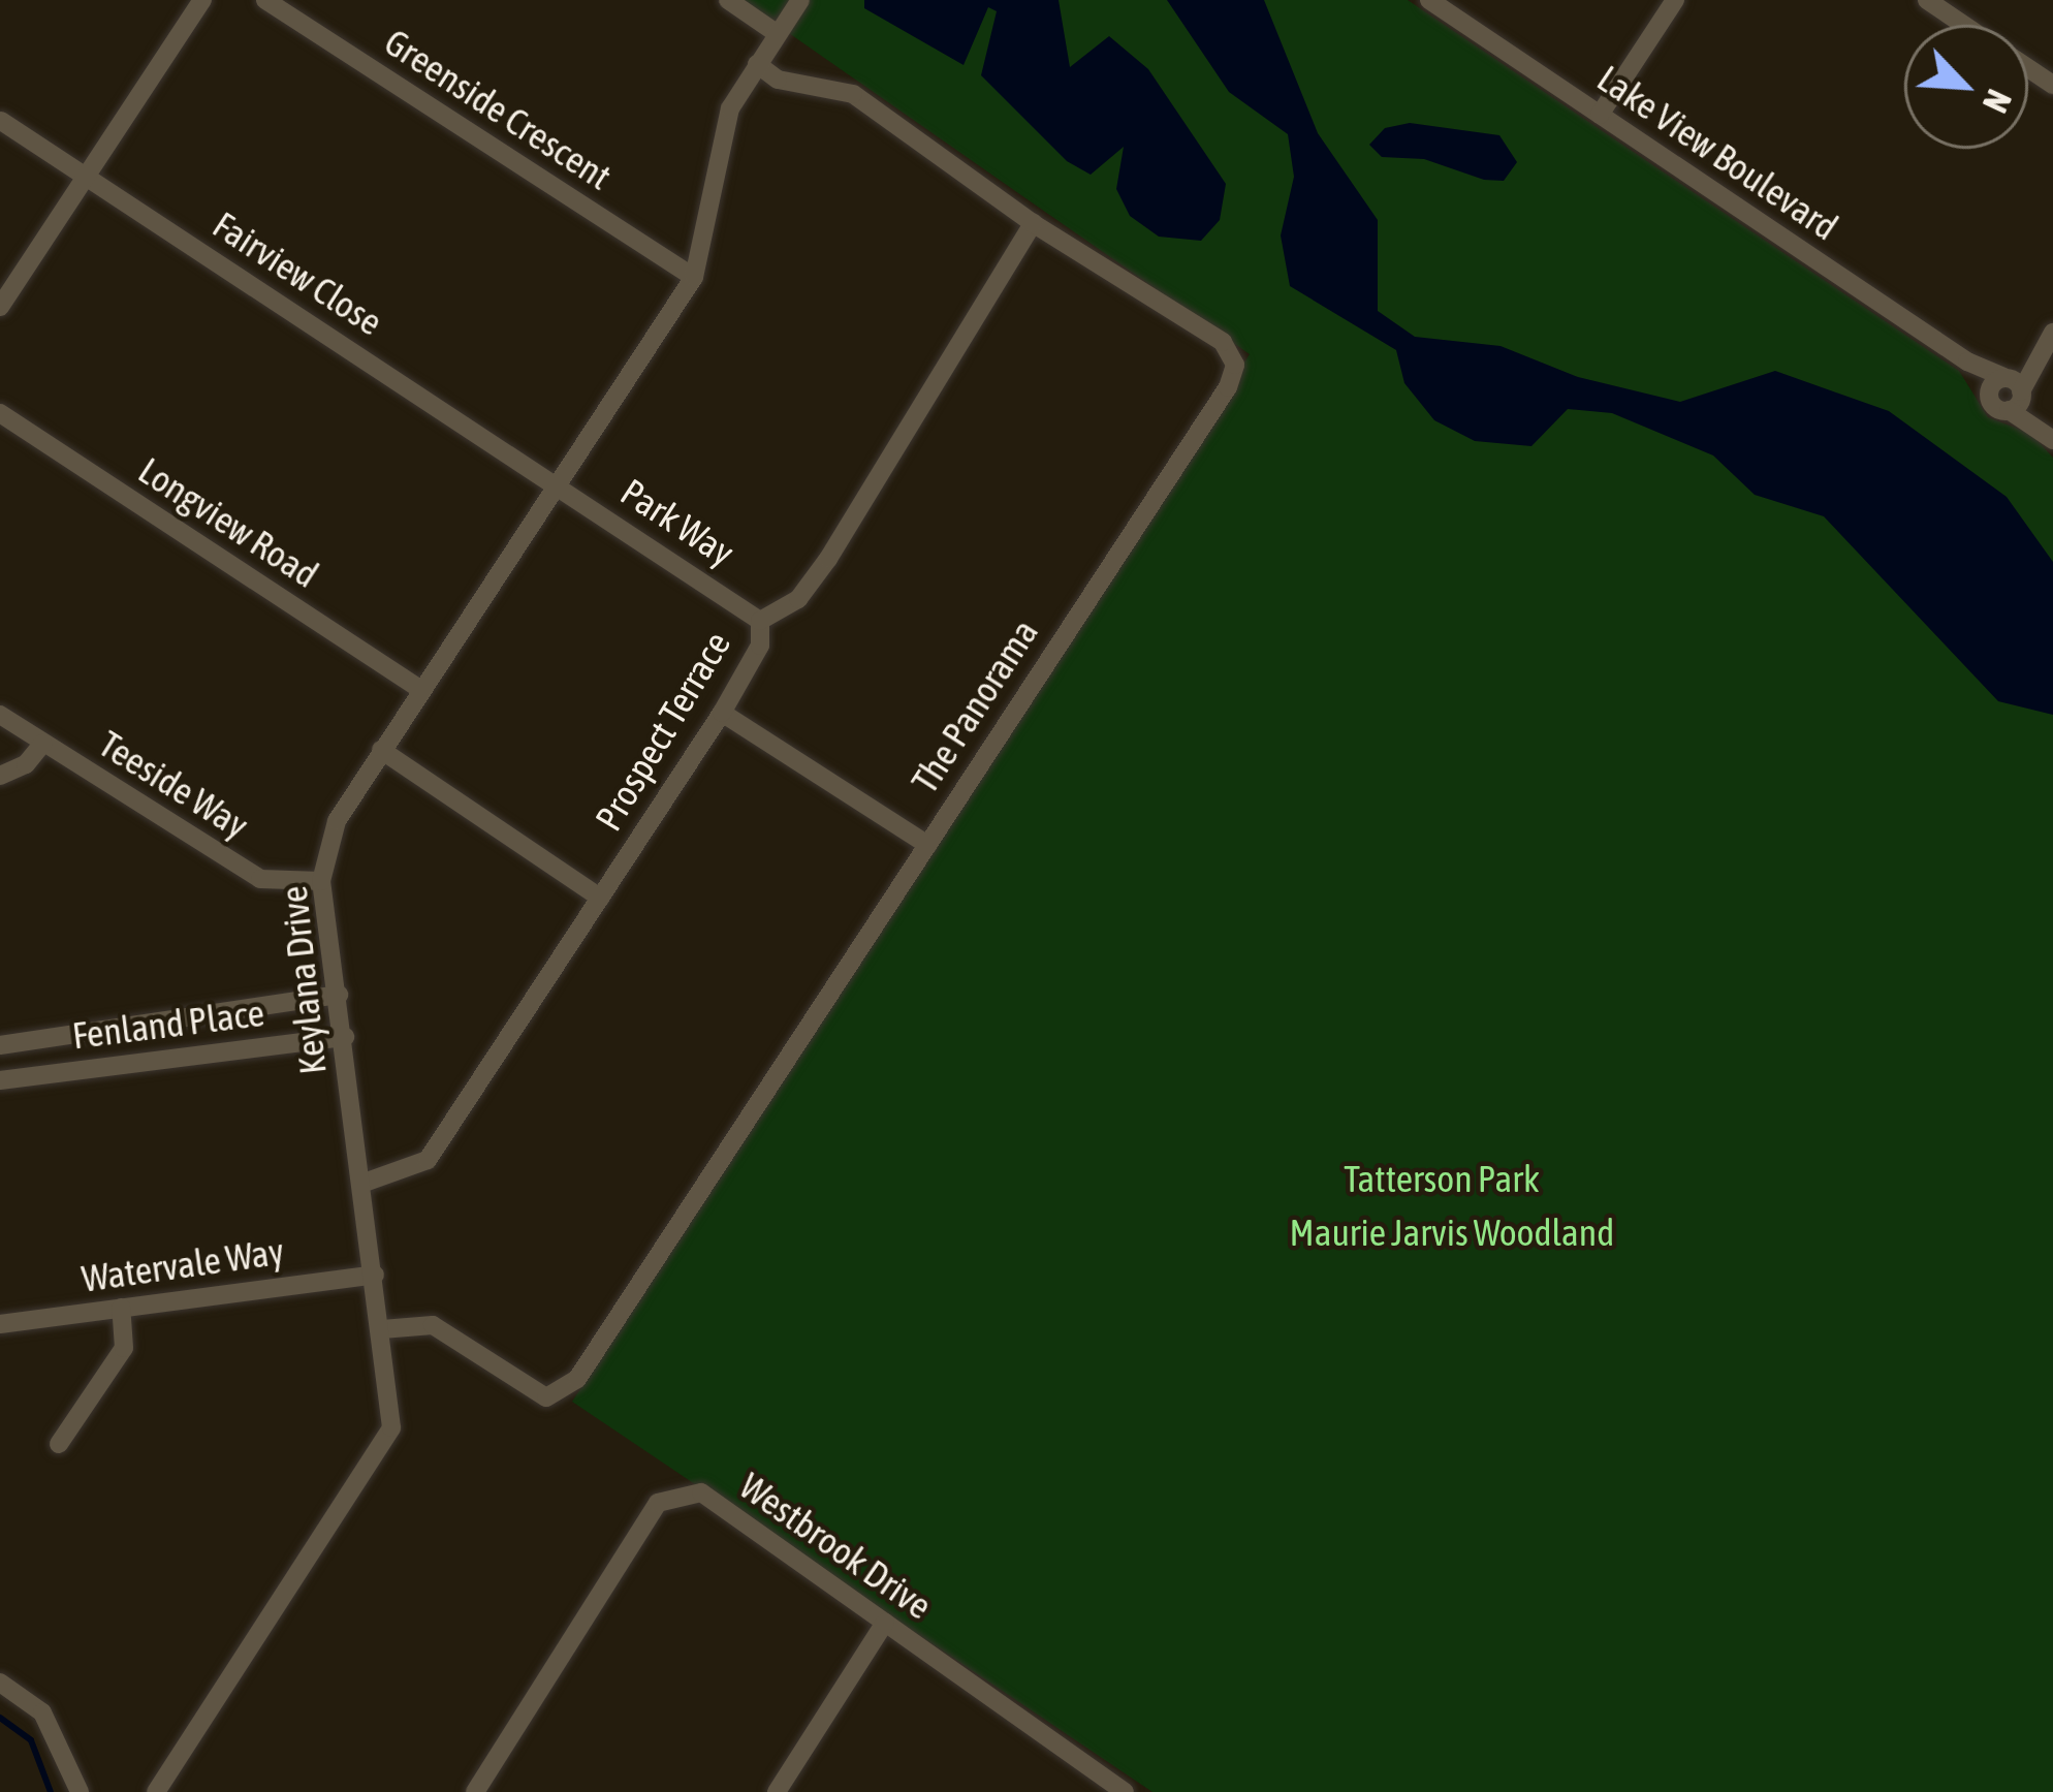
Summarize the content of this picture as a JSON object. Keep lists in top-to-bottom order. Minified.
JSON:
{"streets":{"street":["Greenside Crescent","Lake View Boulevard","Fairview Close","Longview Road","Park Way","The Panorama","Prospect Terrace","Teeside Way","Keylana Drive","Fenland Place","Watervale Way","Westbrook Drive"]},"crossings":[["Greenside Crescent","Keylana Drive"],["Fairview Close","Park Way"],["Fairview Close","Keylana Drive"],["Longview Road","Keylana Drive"],["Park Way","Prospect Terrace"],["Park Way","Keylana Drive"],["The Panorama","Prospect Terrace"],["The Panorama","Keylana Drive"],["Prospect Terrace","Keylana Drive"],["Teeside Way","Keylana Drive"],["Keylana Drive","Fenland Place"],["Keylana Drive","Watervale Way"]],"parks":["Tatterson Park","Maurie Jarvis Woodland"],"north":"bottom right"}
